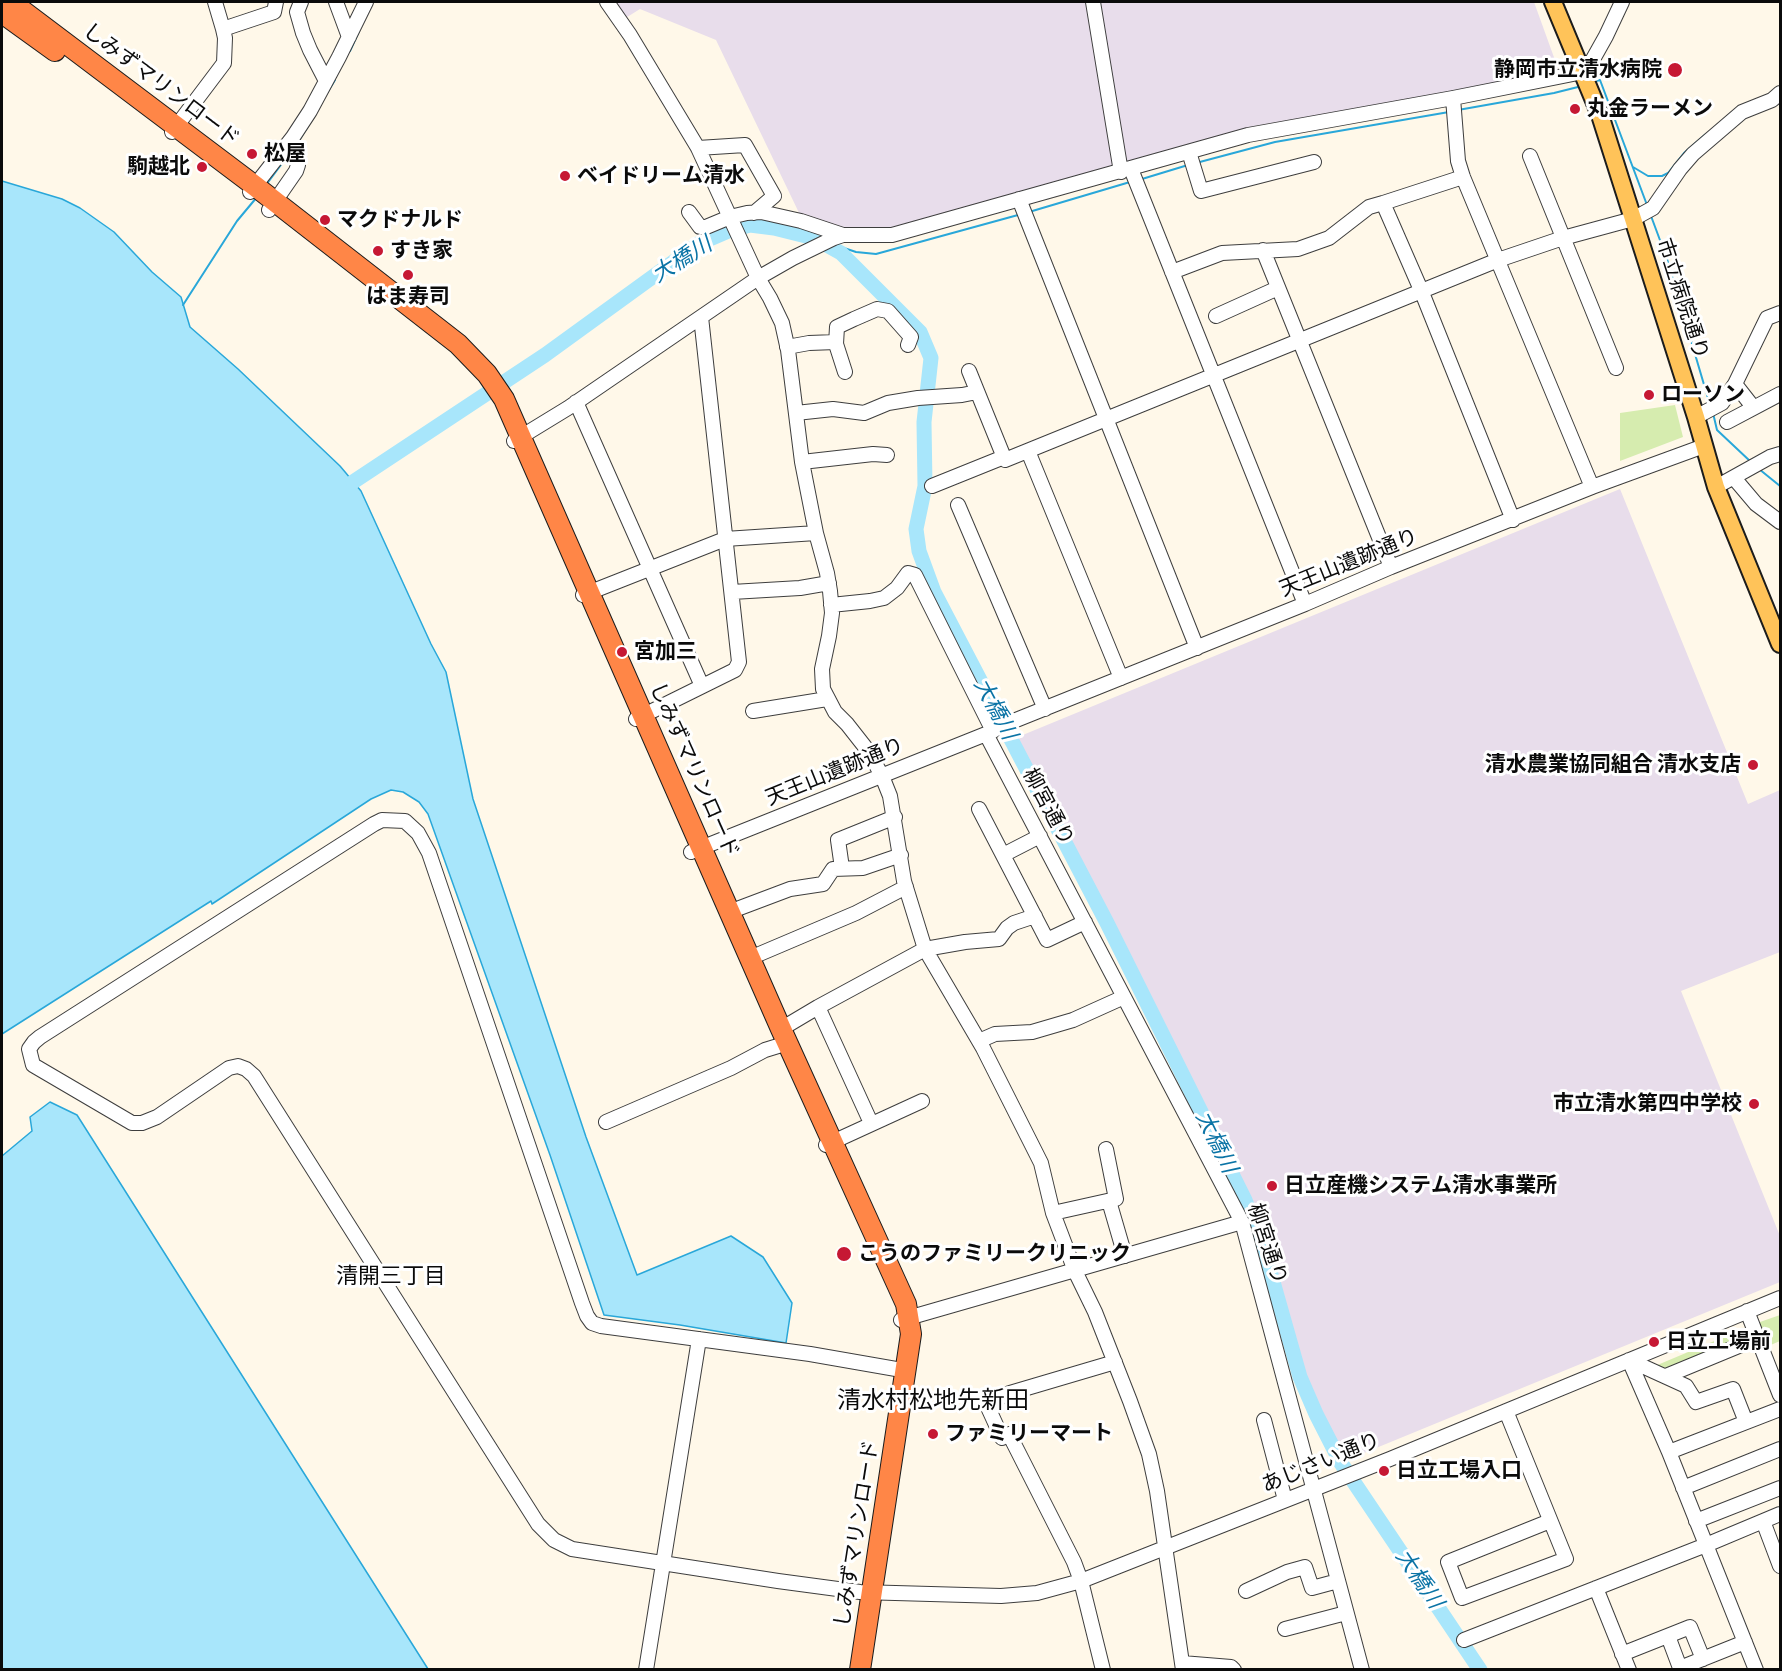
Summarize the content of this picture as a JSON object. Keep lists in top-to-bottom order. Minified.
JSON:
{"streets":{"highway":["しみずマリンロード"],"main road":["市立病院通り"],"street":["天王山遺跡通り","柳宮通り","あじさい通り"]},"crossings":[["しみずマリンロード","天王山遺跡通り"],["しみずマリンロード","あじさい通り"],["市立病院通り","天王山遺跡通り"],["天王山遺跡通り","柳宮通り"],["柳宮通り","あじさい通り"]],"districts":["清開三丁目","清水村松地先新田"],"water":["大橋川"],"places":["静岡市立清水病院","丸金ラーメン","松屋","駒越北","ベイドリーム清水","マクドナルド","すき家","はま寿司","ローソン","宮加三","清水農業協同組合 清水支店","市立清水第四中学校","日立産機システム清水事業所","こうのファミリークリニック","日立工場前","ファミリーマート","日立工場入口"]}
